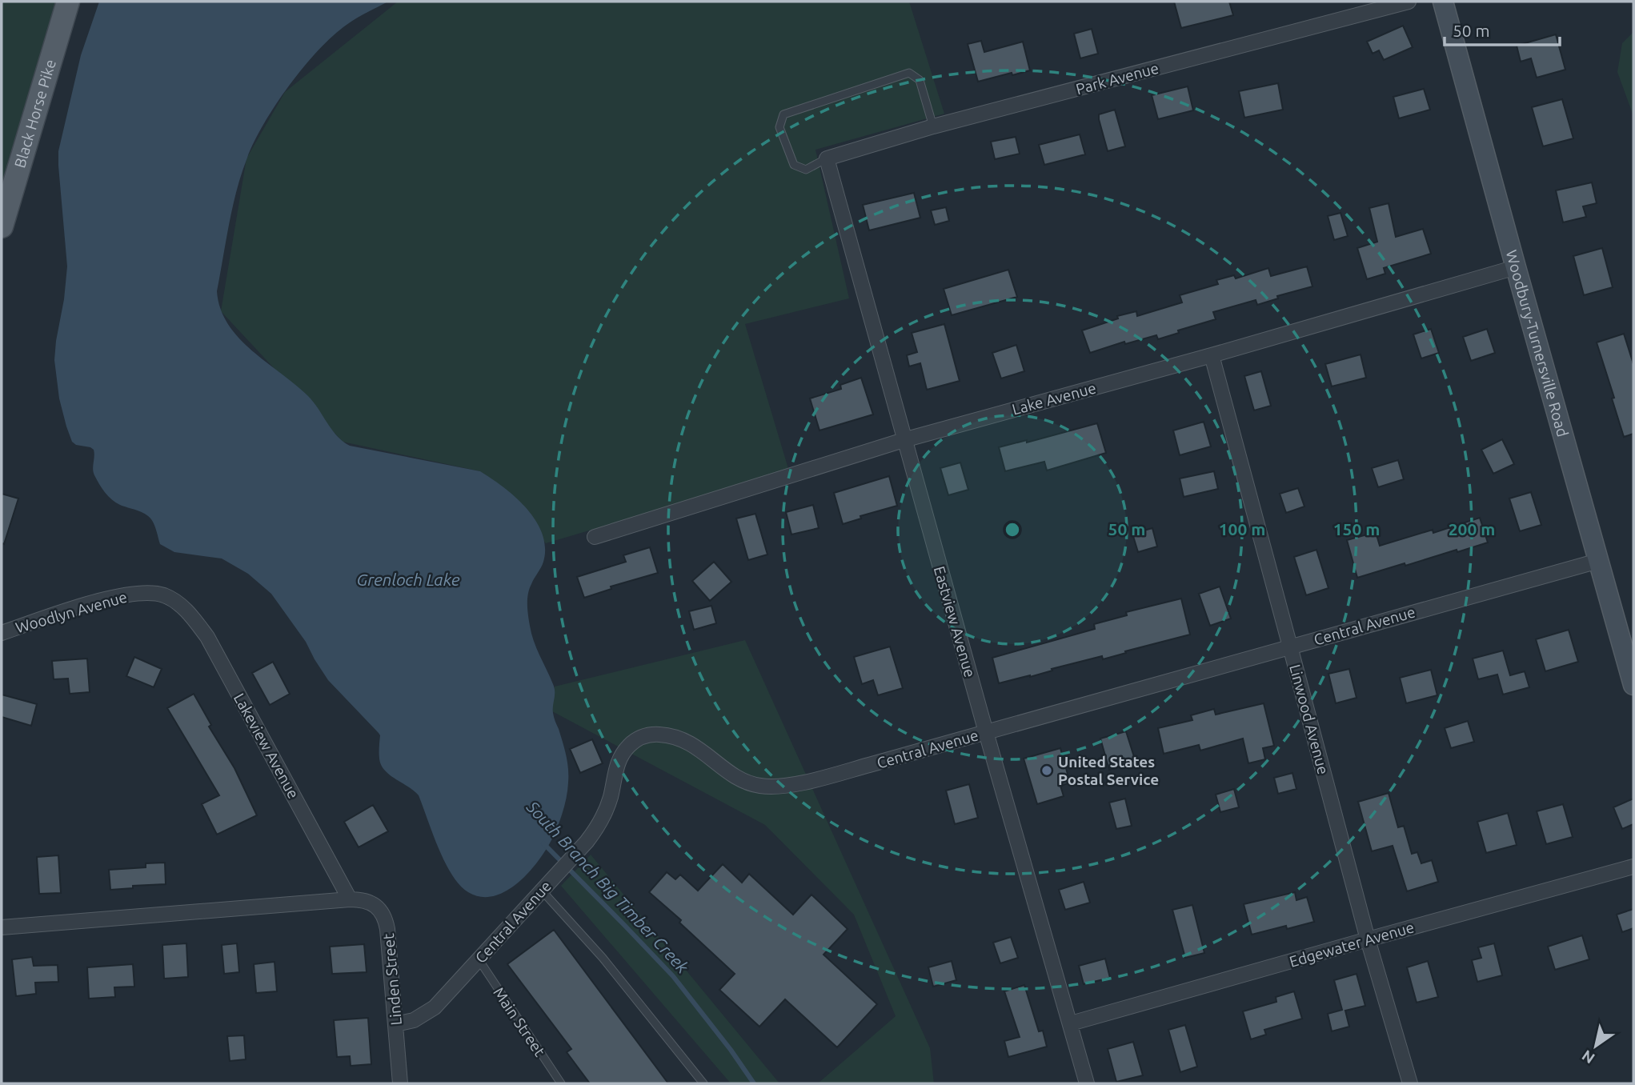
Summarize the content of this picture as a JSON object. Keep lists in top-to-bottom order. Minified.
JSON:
{"streets":{"main road":["Black Horse Pike","Woodbury-Turnersville Road"],"street":["Park Avenue","Lake Avenue","Woodlyn Avenue","Eastview Avenue","Central Avenue","Linwood Avenue","Lakeview Avenue","Edgewater Avenue","Linden Street"],"lane":["Main Street"]},"crossings":[["Park Avenue","Eastview Avenue"],["Woodbury-Turnersville Road","Lake Avenue"],["Woodbury-Turnersville Road","Central Avenue"],["Lake Avenue","Eastview Avenue"],["Lake Avenue","Linwood Avenue"],["Woodlyn Avenue","Lakeview Avenue"],["Eastview Avenue","Central Avenue"],["Eastview Avenue","Edgewater Avenue"],["Central Avenue","Linwood Avenue"],["Central Avenue","Linden Street"],["Central Avenue","Main Street"],["Linwood Avenue","Edgewater Avenue"],["Lakeview Avenue","Linden Street"]],"water":["Grenloch Lake","South Branch Big Timber Creek"],"places":["United States Postal Service"],"scale_bar":"50 m","north":"bottom left","rings":["50 m","100 m","150 m","200 m"]}
